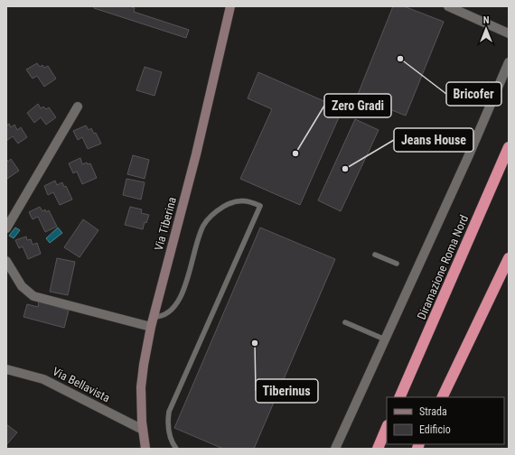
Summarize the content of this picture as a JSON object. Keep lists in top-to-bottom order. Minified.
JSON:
{"streets":{"highway":["Diramazione Roma Nord"],"main road":["Via Tiberina"],"street":["Via Bellavista"]},"crossings":[["Via Tiberina","Via Bellavista"]],"places":["Bricofer","Zero Gradi","Jeans House","Tiberinus"],"legend":["Strada","Edificio"],"north":"top"}
